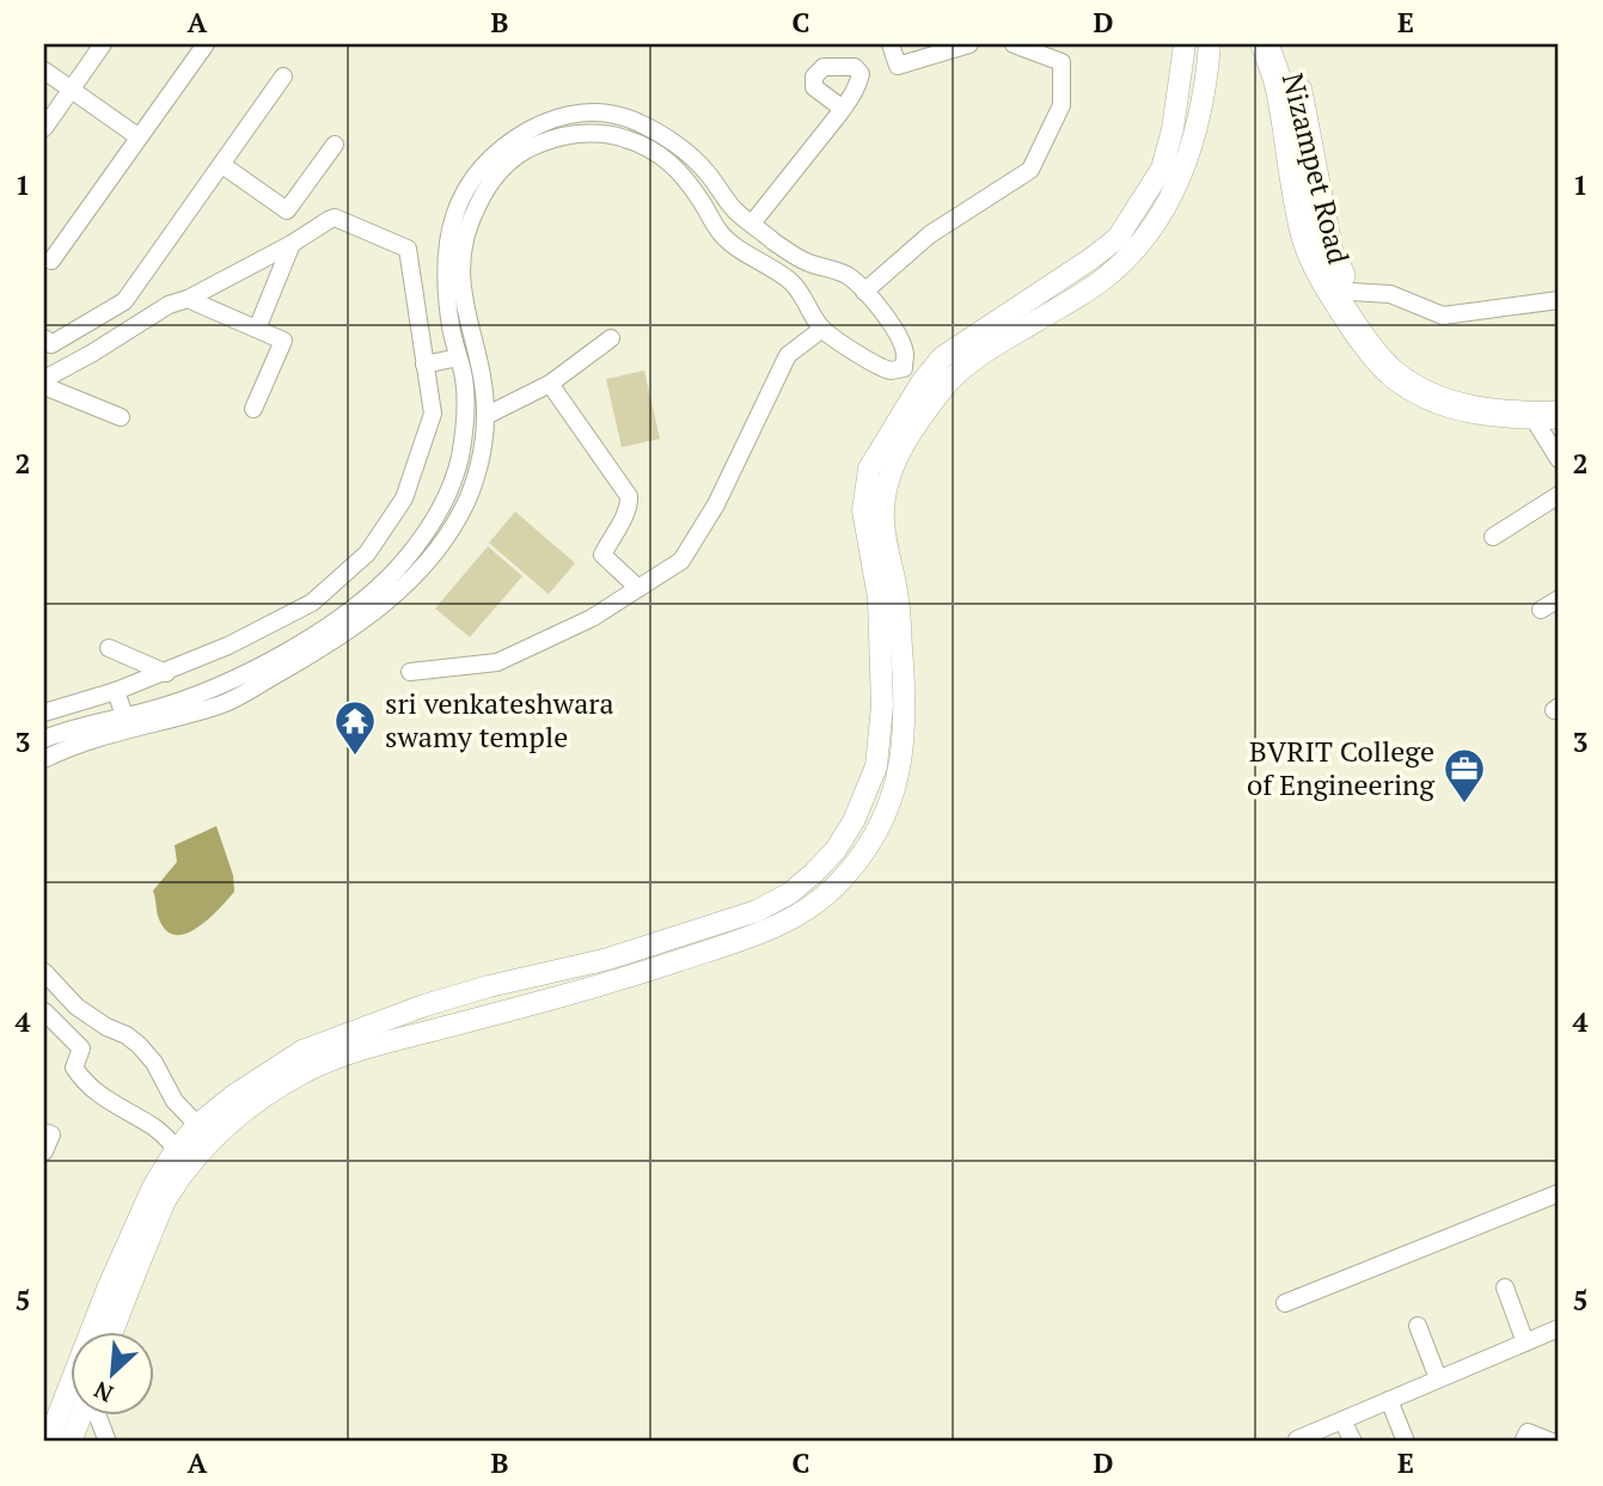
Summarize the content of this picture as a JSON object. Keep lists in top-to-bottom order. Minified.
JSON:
{"streets":{"main road":["Nizampet Road"]},"places":{"temple":["sri venkateshwara swamy temple"],"office":["BVRIT College of Engineering"]},"north":"bottom left","grid":{"columns":["A","B","C","D","E"],"rows":["1","2","3","4","5"]}}
